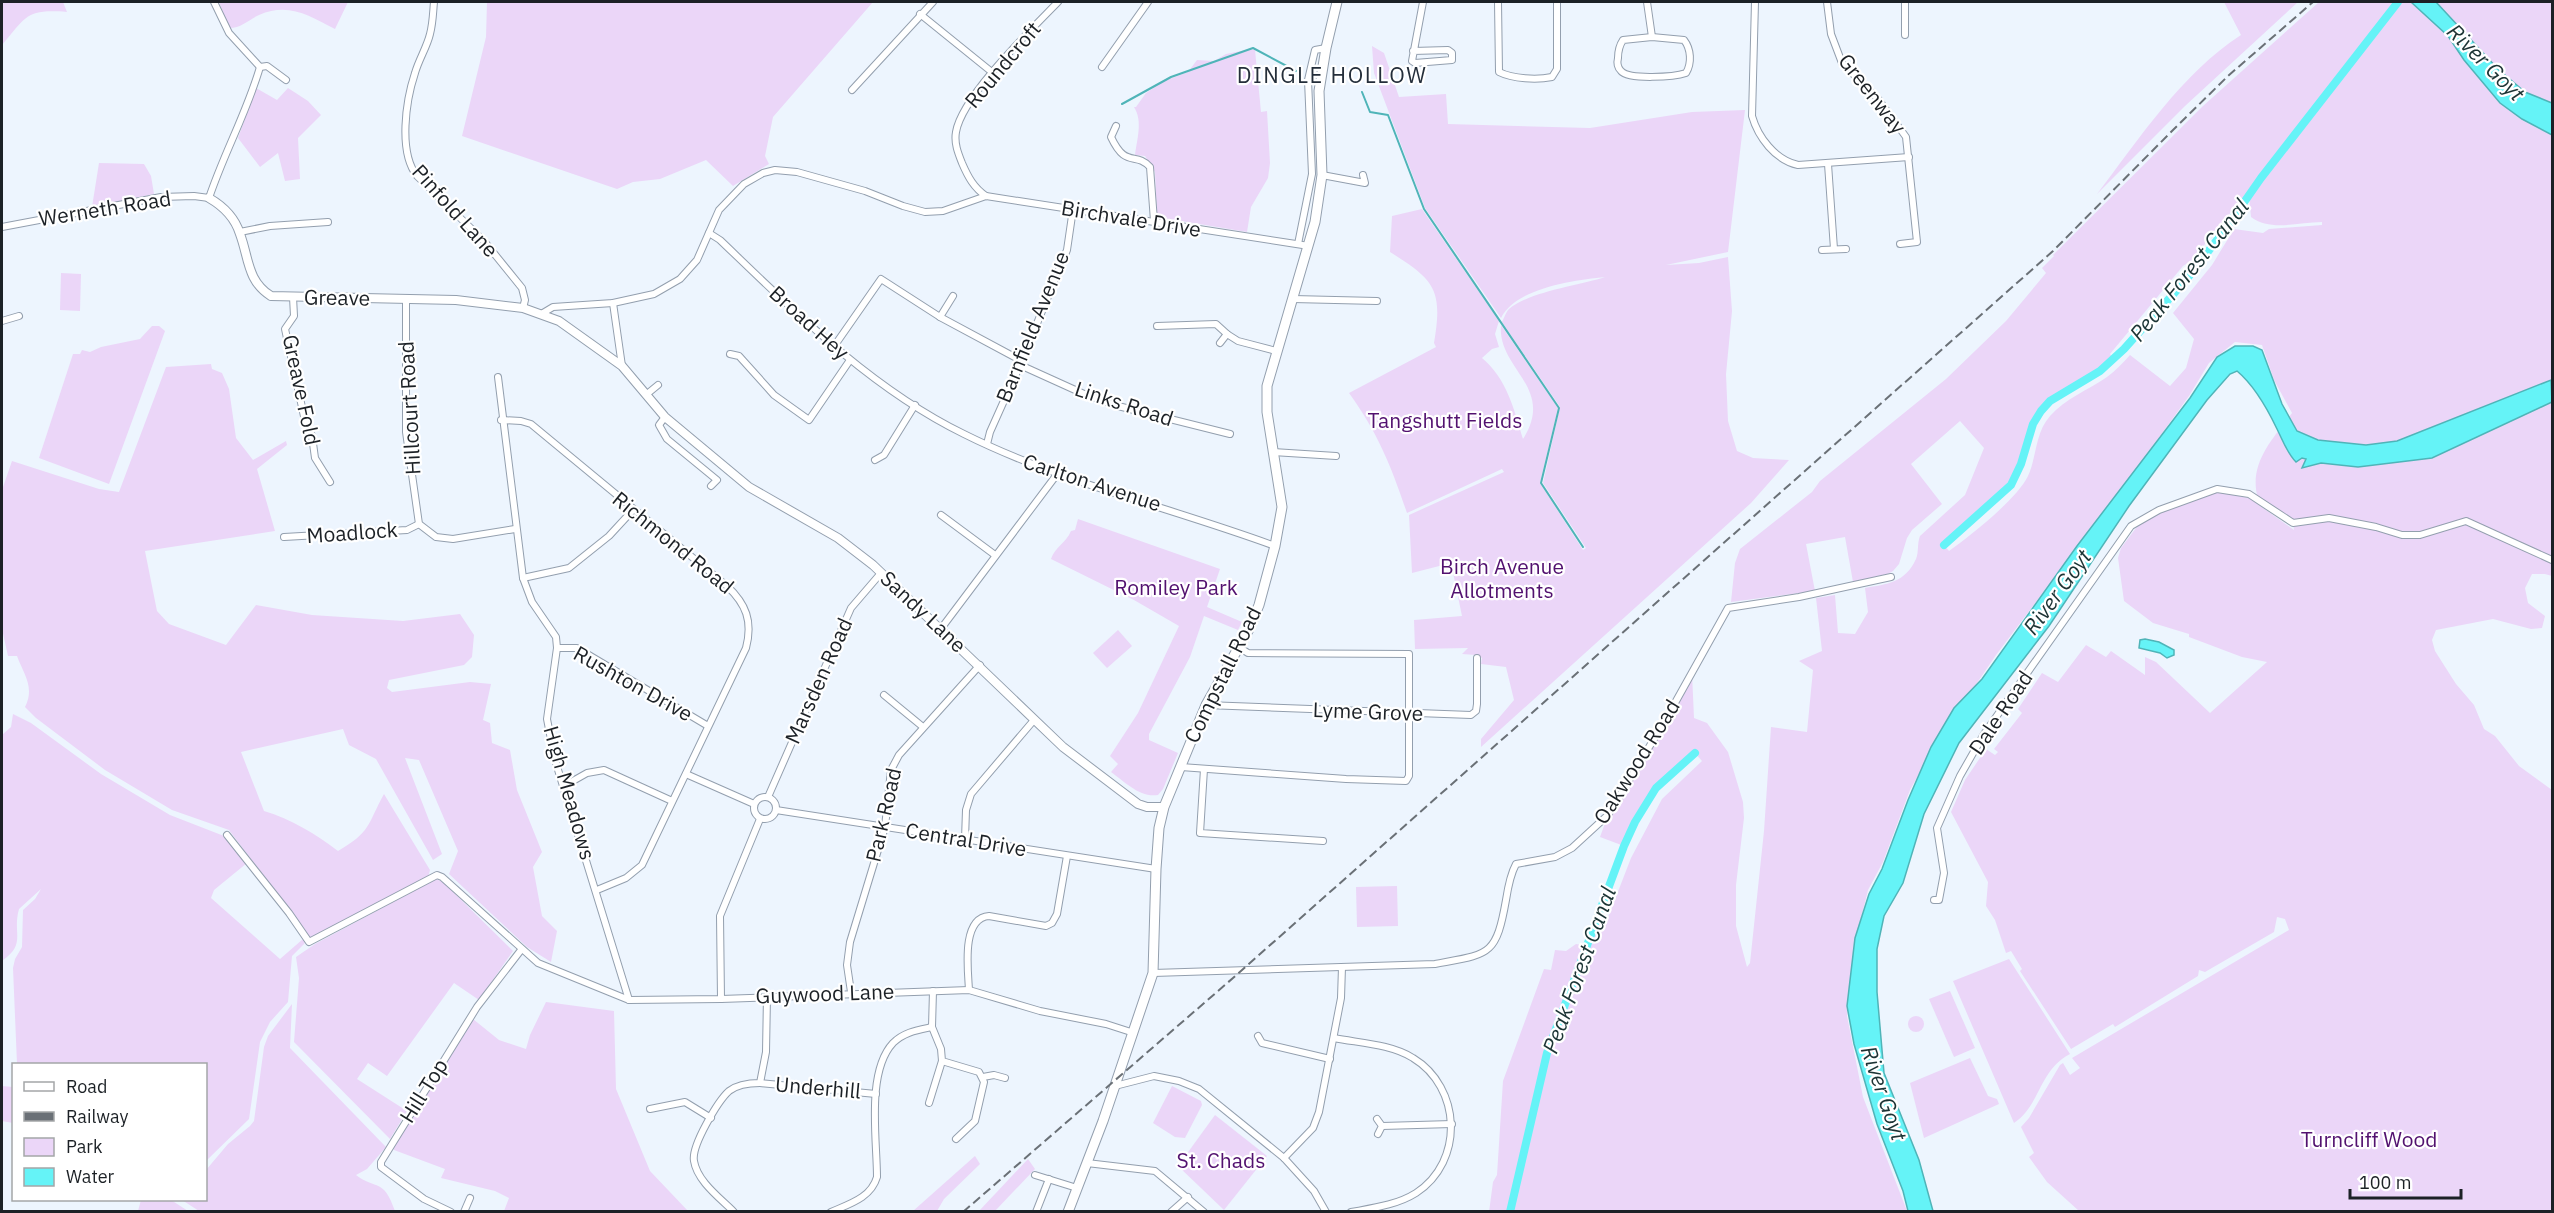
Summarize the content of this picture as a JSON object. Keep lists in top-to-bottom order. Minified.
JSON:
{"streets":{"main road":["Compstall Road"],"street":["Roundcroft","Greenway","Werneth Road","Pinfold Lane","Birchvale Drive","Greave","Broad Hey","Barnfield Avenue","Greave Fold","Links Road","Hillcourt Road","Carlton Avenue","Moadlock","Richmond Road","Sandy Lane","Marsden Road","Rushton Drive","Lyme Grove","Dale Road","Oakwood Road","High Meadows","Park Road","Central Drive","Guywood Lane","Underhill","Hill Top"]},"crossings":[["Roundcroft","Birchvale Drive"],["Werneth Road","Greave"],["Pinfold Lane","Greave"],["Pinfold Lane","Sandy Lane"],["Birchvale Drive","Broad Hey"],["Birchvale Drive","Barnfield Avenue"],["Birchvale Drive","Compstall Road"],["Greave","Greave Fold"],["Greave","Hillcourt Road"],["Greave","Sandy Lane"],["Broad Hey","Links Road"],["Broad Hey","Carlton Avenue"],["Barnfield Avenue","Links Road"],["Barnfield Avenue","Carlton Avenue"],["Hillcourt Road","Moadlock"],["Carlton Avenue","Compstall Road"],["Richmond Road","Rushton Drive"],["Richmond Road","High Meadows"],["Sandy Lane","Compstall Road"],["Sandy Lane","Marsden Road"],["Sandy Lane","Park Road"],["Compstall Road","Lyme Grove"],["Compstall Road","Oakwood Road"],["Compstall Road","Central Drive"],["Compstall Road","Guywood Lane"],["Marsden Road","Central Drive"],["Rushton Drive","High Meadows"],["High Meadows","Guywood Lane"],["Park Road","Central Drive"],["Park Road","Guywood Lane"],["Guywood Lane","Hill Top"]],"districts":["DINGLE HOLLOW"],"water":["River Goyt","Peak Forest Canal"],"parks":["Tangshutt Fields","Birch Avenue Allotments","Romiley Park","Turncliff Wood","St. Chads"],"legend":["Road","Railway","Park","Water"],"scale_bar":"100 m"}
